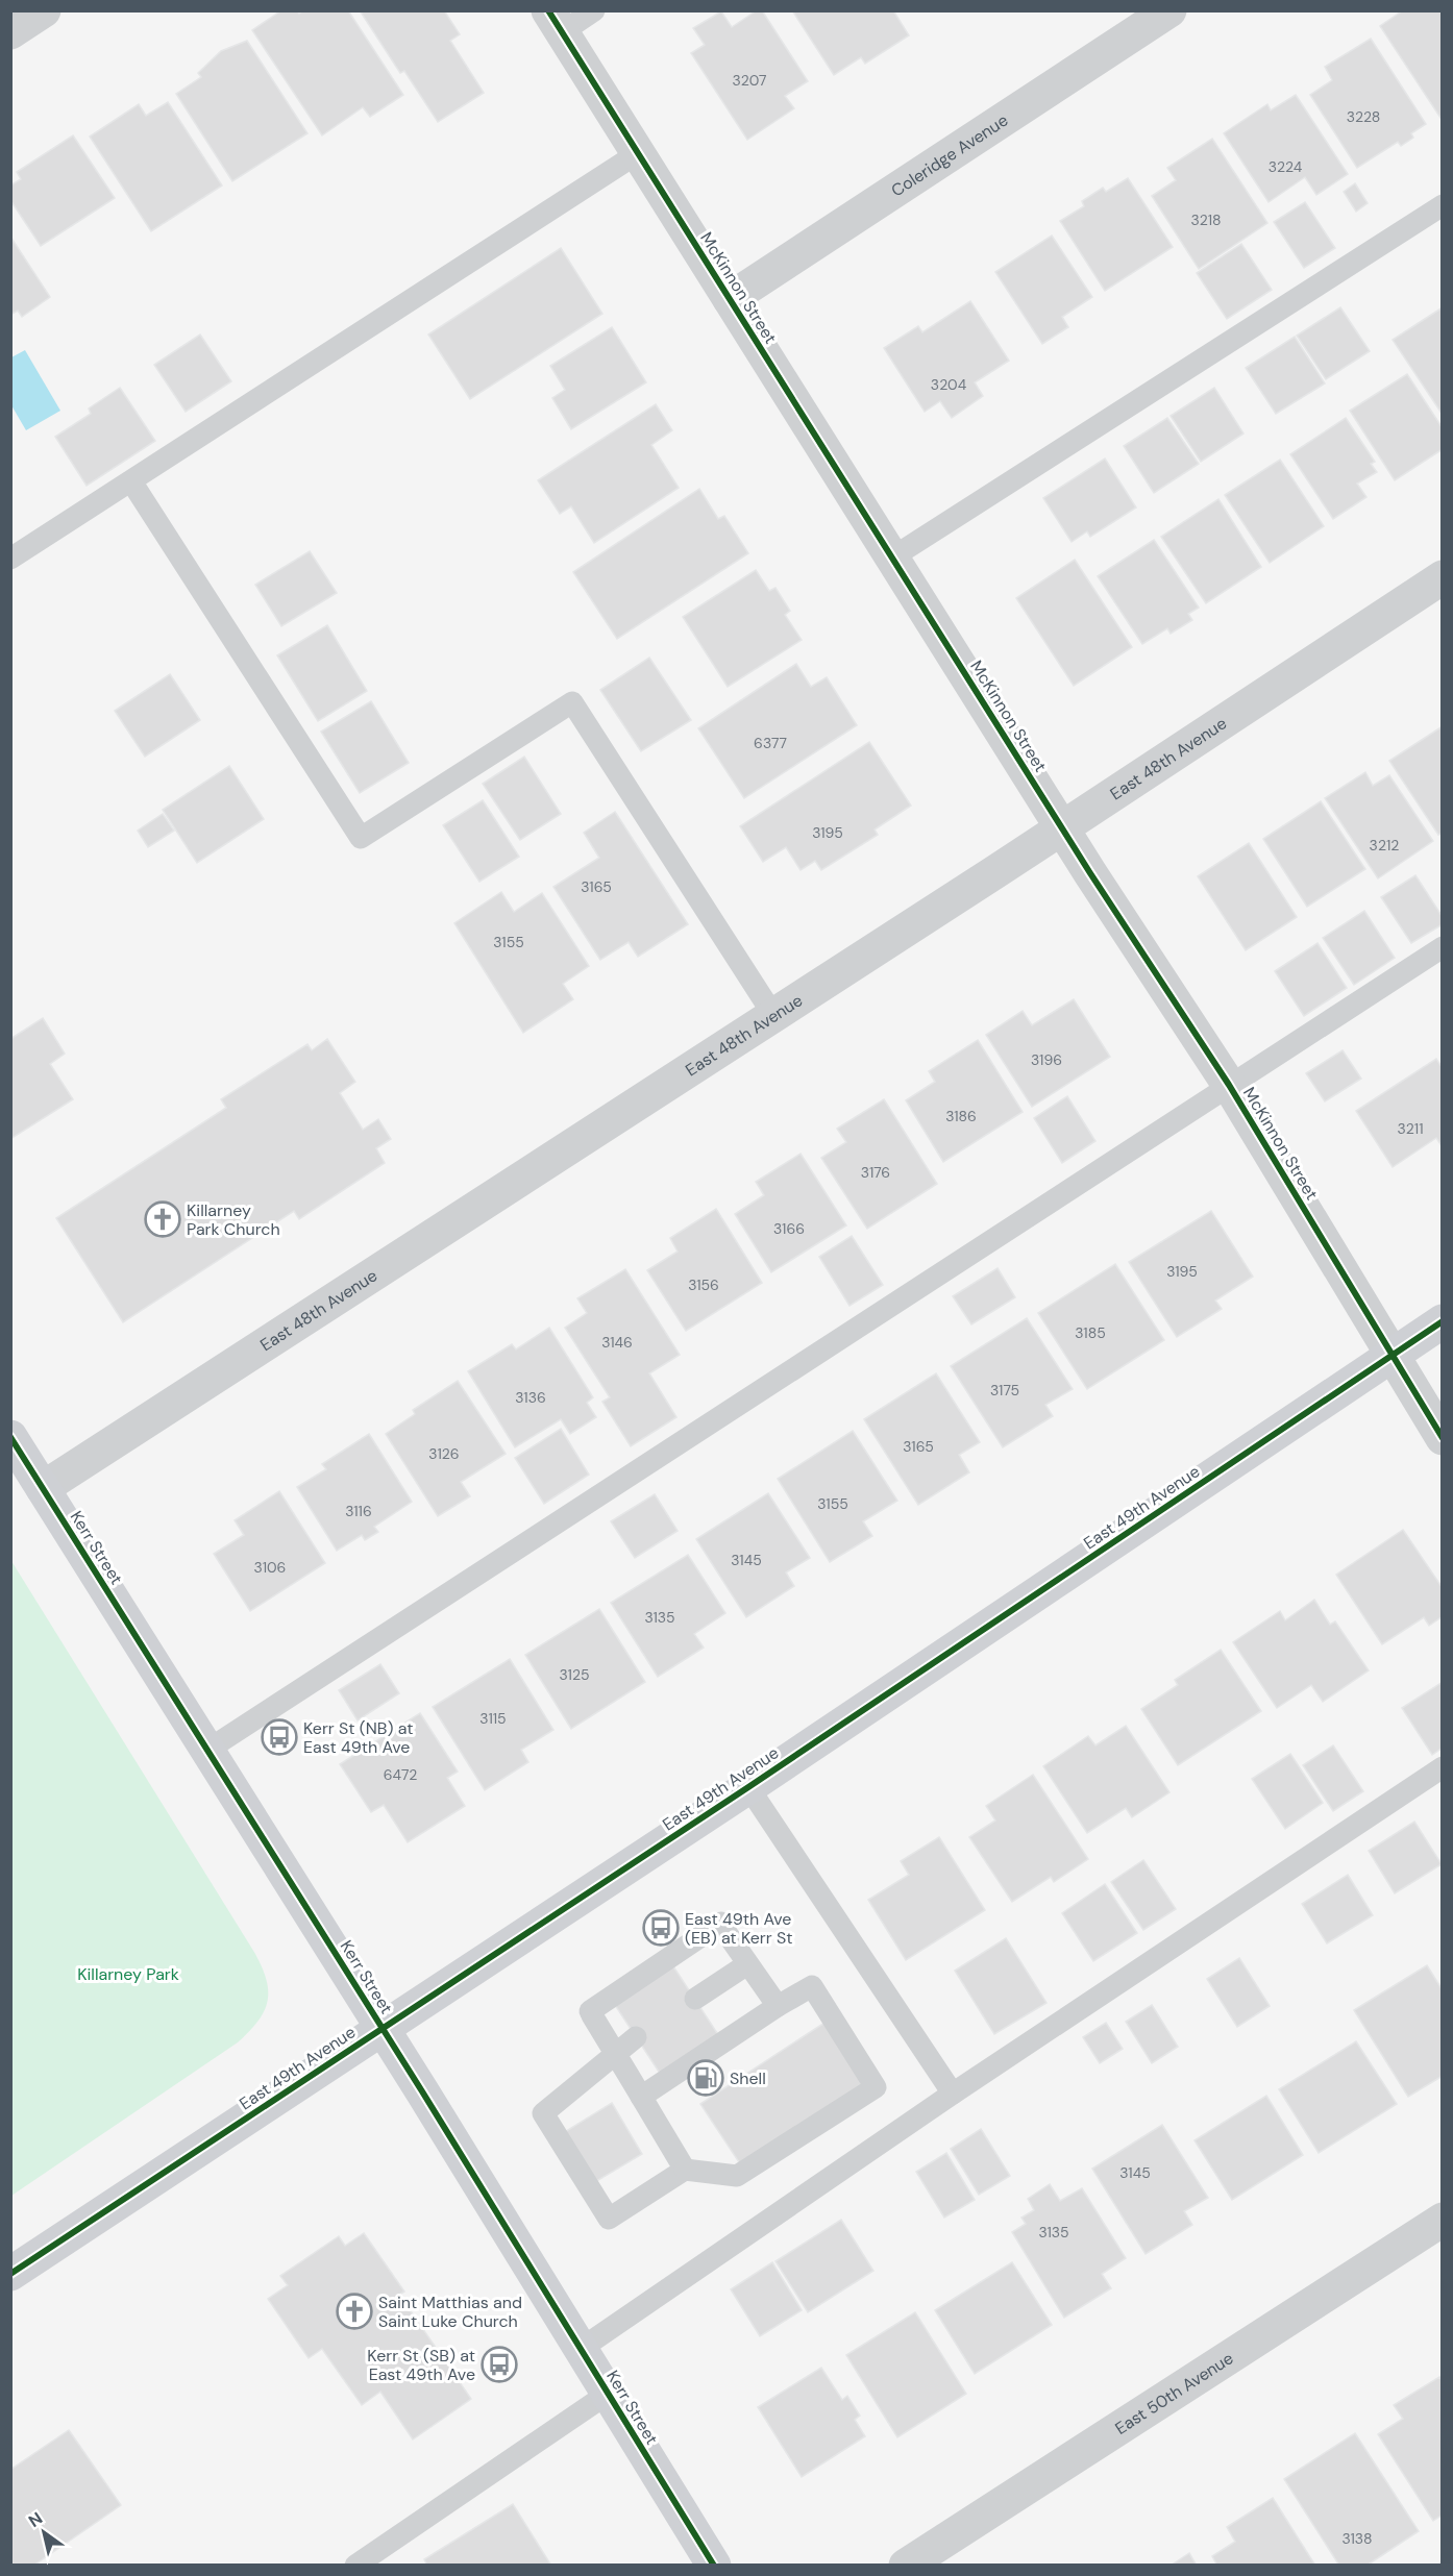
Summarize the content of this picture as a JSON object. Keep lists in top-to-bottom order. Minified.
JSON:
{"streets":{"street":["Coleridge Avenue","McKinnon Street","East 48th Avenue","East 49th Avenue","Kerr Street","East 50th Avenue"]},"crossings":[["Coleridge Avenue","McKinnon Street"],["McKinnon Street","East 48th Avenue"],["McKinnon Street","East 49th Avenue"],["East 48th Avenue","Kerr Street"],["East 49th Avenue","Kerr Street"]],"parks":["Killarney Park"],"places":{"church":["Killarney Park Church","Saint Matthias and Saint Luke Church"],"bus stop":["Kerr St (NB) at East 49th Ave","East 49th Ave (EB) at Kerr St","Kerr St (SB) at East 49th Ave"],"fuel station":["Shell"]},"house_numbers":["3207","3228","3224","3218","3204","6377","3195","3212","3165","3155","3196","3186","3211","3176","3166","3195","3156","3185","3146","3175","3136","3165","3126","3155","3116","3145","3106","3135","3125","3115","6472","3145","3135","3138"],"north":"top left"}
